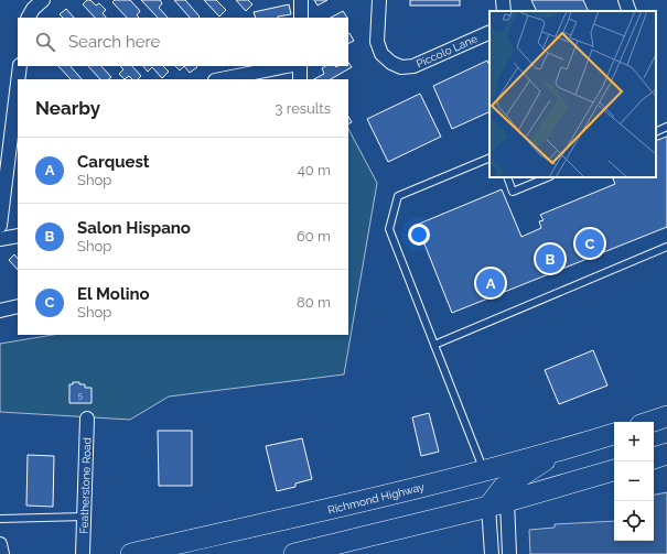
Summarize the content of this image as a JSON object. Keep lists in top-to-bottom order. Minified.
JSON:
{"streets":{"main road":["Richmond Highway"],"street":["Piccolo Lane","Featherstone Road"]},"house_numbers":["5"],"page":{"search":"Search here","heading":["Nearby","3 results"],"list":[{"mark":"A","name":"Carquest","note":"Shop","value":"40 m"},{"mark":"B","name":"Salon Hispano","note":"Shop","value":"60 m"},{"mark":"C","name":"El Molino","note":"Shop","value":"80 m"}],"pins":["C","B","A"],"map_buttons":["+","−"]}}
